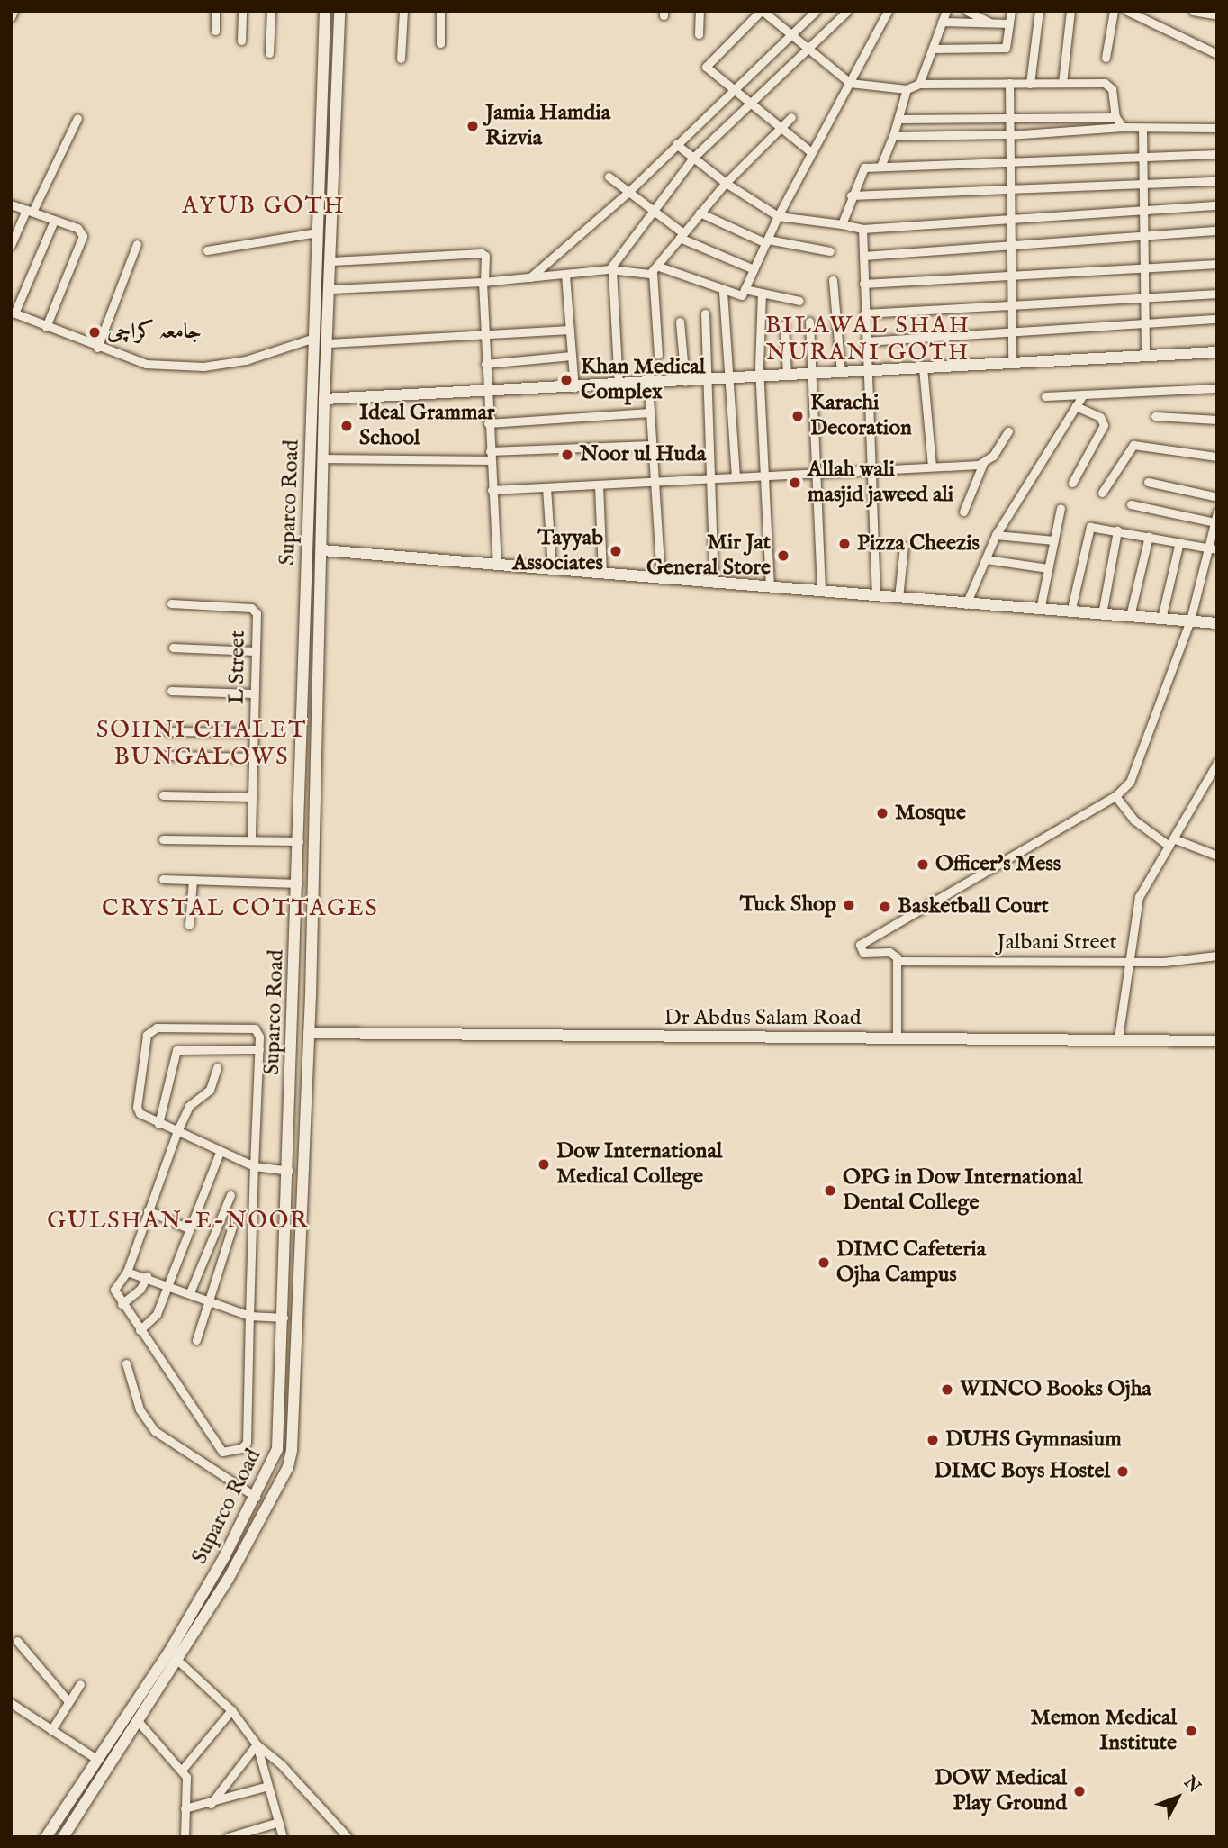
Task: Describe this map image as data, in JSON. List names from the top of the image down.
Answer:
{
  "streets": {
    "main road": ["Suparco Road", "Dr Abdus Salam Road"],
    "street": ["L Street", "Jalbani Street"]
  },
  "crossings": [
    ["Suparco Road", "Dr Abdus Salam Road"]
  ],
  "districts": [
    "AYUB GOTH",
    "BILAWAL SHAH NURANI GOTH",
    "SOHNI CHALET BUNGALOWS",
    "CRYSTAL COTTAGES",
    "GULSHAN-E-NOOR"
  ],
  "places": [
    "Jamia Hamdia Rizvia",
    "جامعہ کراچی",
    "Khan Medical Complex",
    "Karachi Decoration",
    "Ideal Grammar School",
    "Noor ul Huda",
    "Allah wali masjid jaweed ali",
    "Pizza Cheezis",
    "Tayyab Associates",
    "Mir Jat General Store",
    "Mosque",
    "Officer's Mess",
    "Tuck Shop",
    "Basketball Court",
    "Dow International Medical College",
    "OPG in Dow International Dental College",
    "DIMC Cafeteria Ojha Campus",
    "WINCO Books Ojha",
    "DUHS Gymnasium",
    "DIMC Boys Hostel",
    "Memon Medical Institute",
    "DOW Medical Play Ground"
  ],
  "north": "top right"
}
